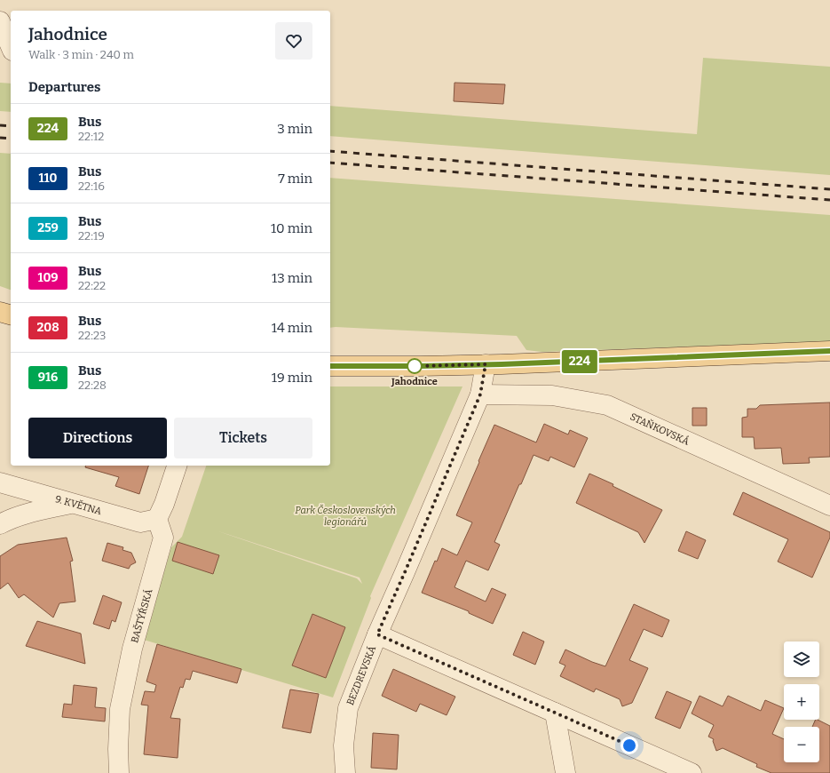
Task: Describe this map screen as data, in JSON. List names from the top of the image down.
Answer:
{
  "streets": {
    "street": [
      "STAŇKOVSKÁ",
      "9. KVĚTNA",
      "BAŠTÝŘSKÁ",
      "BEZDREVSKÁ"
    ]
  },
  "crossings": [
    ["STAŇKOVSKÁ", "BEZDREVSKÁ"],
    ["9. KVĚTNA", "BAŠTÝŘSKÁ"]
  ],
  "parks": ["Park Československých legionářů"],
  "places": ["Jahodnice"],
  "lines": ["bus line 224"],
  "page": {
    "on_map": "224",
    "heading": [
      ["Jahodnice", "Walk · 3 min · 240 m"],
      "Departures"
    ],
    "list": [
      {
        "mark": "224",
        "name": "Bus",
        "note": "22:12",
        "value": "3 min"
      },
      {
        "mark": "110",
        "name": "Bus",
        "note": "22:16",
        "value": "7 min"
      },
      {
        "mark": "259",
        "name": "Bus",
        "note": "22:19",
        "value": "10 min"
      },
      {
        "mark": "109",
        "name": "Bus",
        "note": "22:22",
        "value": "13 min"
      },
      {
        "mark": "208",
        "name": "Bus",
        "note": "22:23",
        "value": "14 min"
      },
      {
        "mark": "916",
        "name": "Bus",
        "note": "22:28",
        "value": "19 min"
      }
    ],
    "buttons": ["Directions", "Tickets"],
    "map_buttons": ["+", "−"]
  }
}
